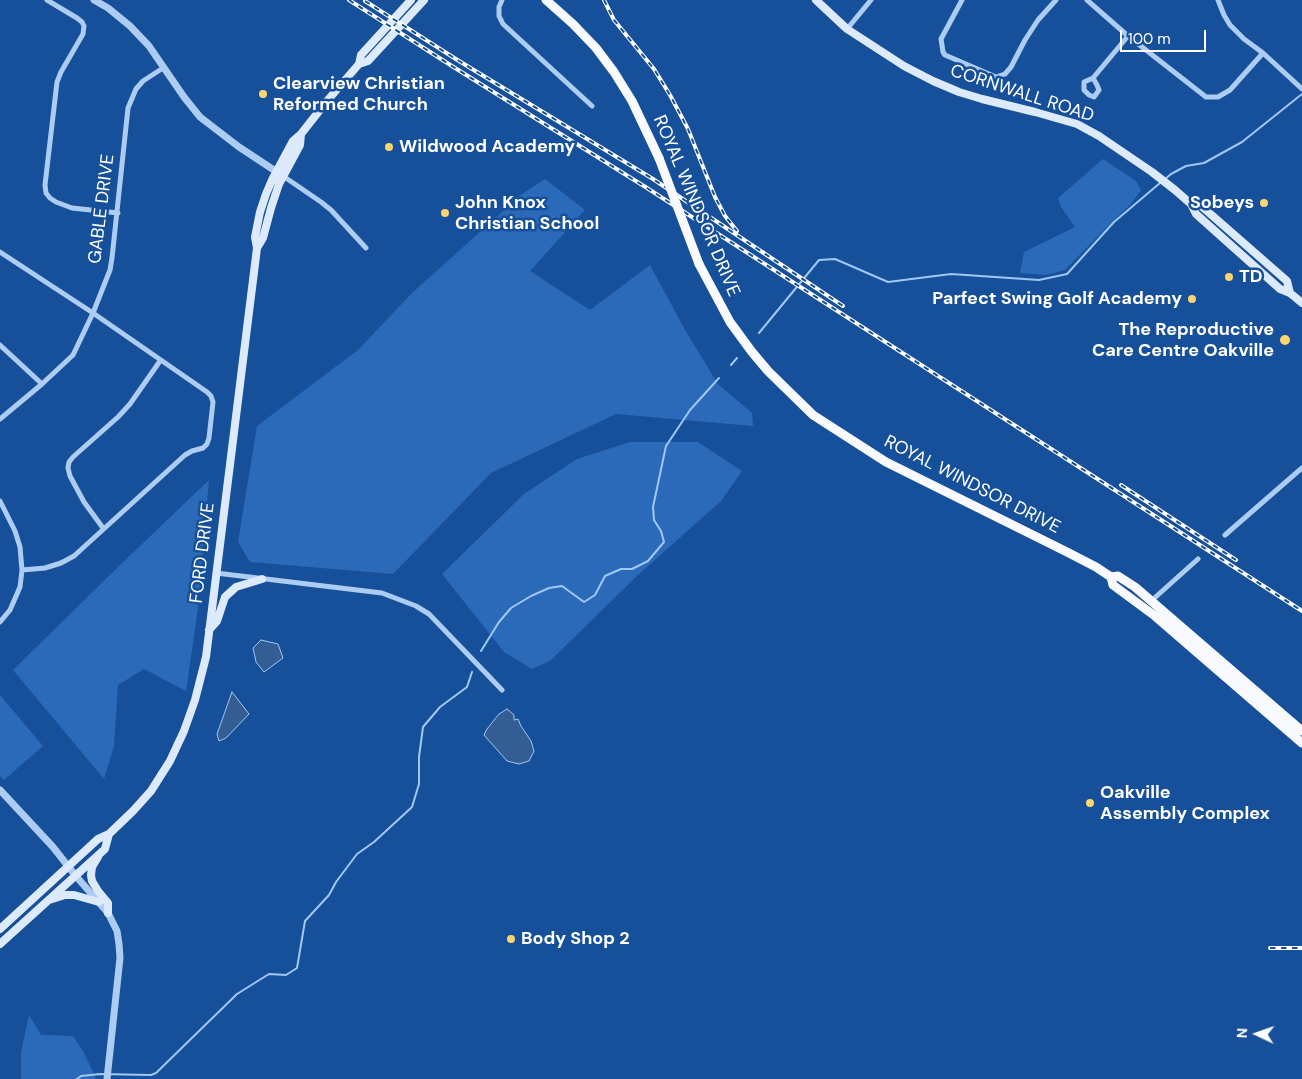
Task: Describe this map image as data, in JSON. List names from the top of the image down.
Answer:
{
  "streets": {
    "main road": ["CORNWALL ROAD", "ROYAL WINDSOR DRIVE", "FORD DRIVE"],
    "street": ["GABLE DRIVE"]
  },
  "places": [
    "Clearview Christian Reformed Church",
    "Wildwood Academy",
    "Sobeys",
    "John Knox Christian School",
    "TD",
    "Parfect Swing Golf Academy",
    "The Reproductive Care Centre Oakville",
    "Oakville Assembly Complex",
    "Body Shop 2"
  ],
  "scale_bar": "100 m",
  "north": "left"
}
